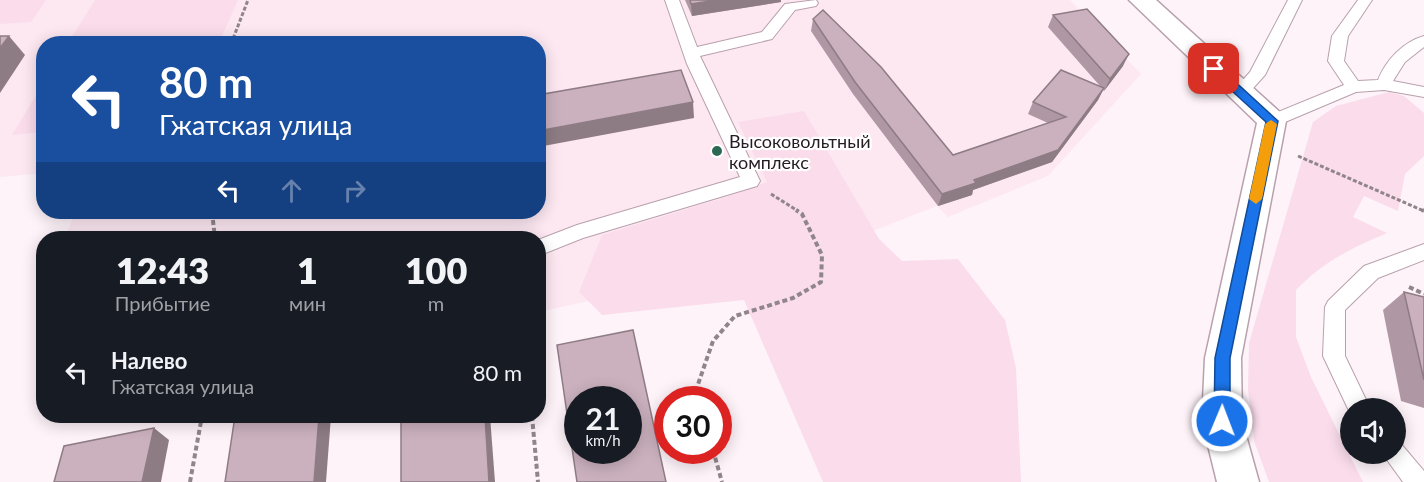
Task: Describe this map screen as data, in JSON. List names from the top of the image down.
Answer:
{
  "places": ["Высоковольтный комплекc"],
  "page": {
    "turn": ["80 m", "Гжатская улица"],
    "eta": [
      "12:43",
      "Прибытие",
      "1",
      "мин",
      "100",
      "m"
    ],
    "list": [
      {
        "name": "Налево",
        "note": "Гжатская улица",
        "value": "80 m"
      }
    ],
    "speed": "21 km/h",
    "limit": "30"
  }
}
